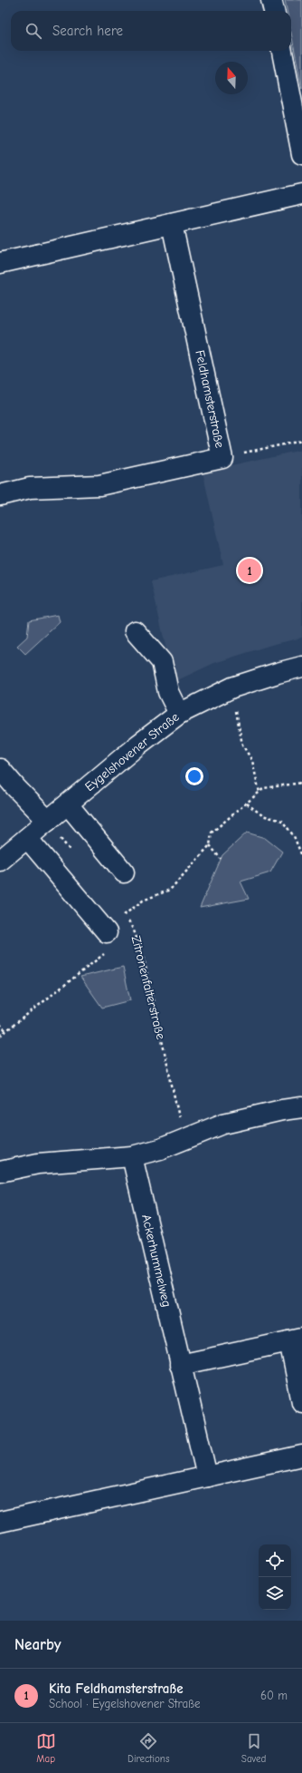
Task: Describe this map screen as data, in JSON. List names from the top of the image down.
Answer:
{
  "streets": {
    "street": ["Feldhamsterstraße", "Eygelshovener Straße", "Ackerhummelweg"],
    "path": ["Zitronenfalterstraße"]
  },
  "north": "top",
  "page": {
    "search": "Search here",
    "pins": "1",
    "heading": "Nearby",
    "list": [
      {
        "mark": "1",
        "name": "Kita Feldhamsterstraße",
        "note": "School · Eygelshovener Straße",
        "value": "60 m"
      }
    ],
    "nav": ["Map", "Directions", "Saved"]
  }
}
